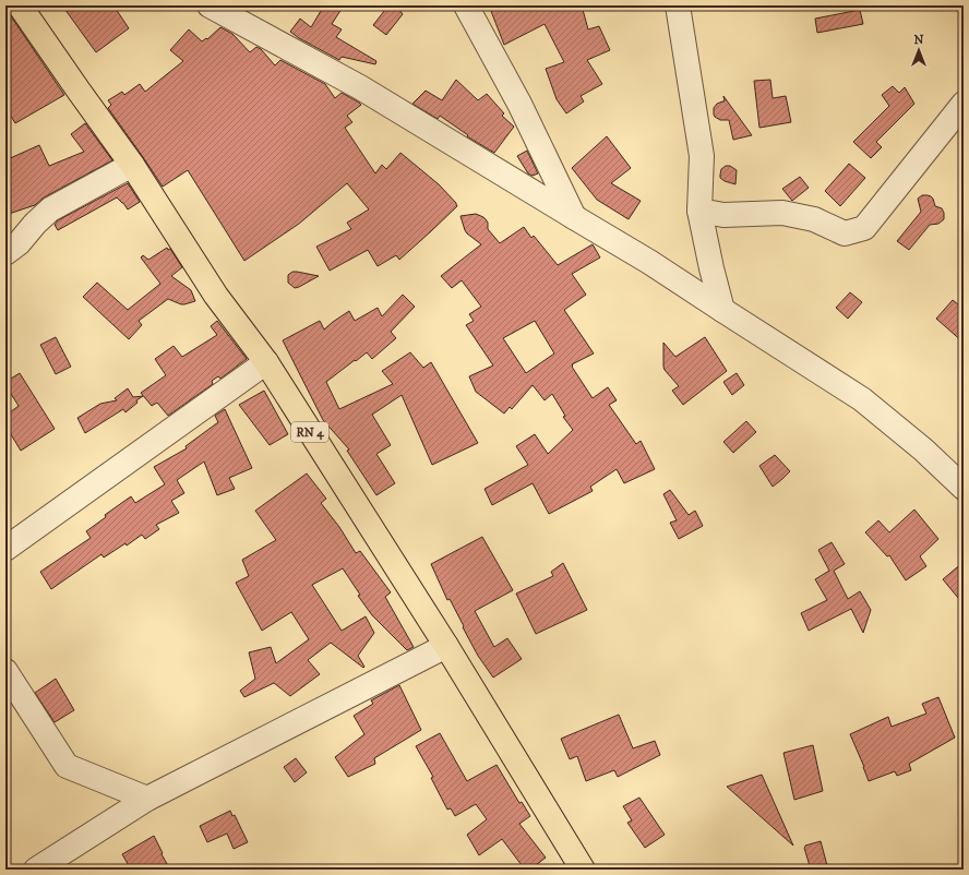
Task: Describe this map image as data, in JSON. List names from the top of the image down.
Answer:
{
  "streets": {
    "highway": ["RN 4"]
  },
  "north": "top"
}
